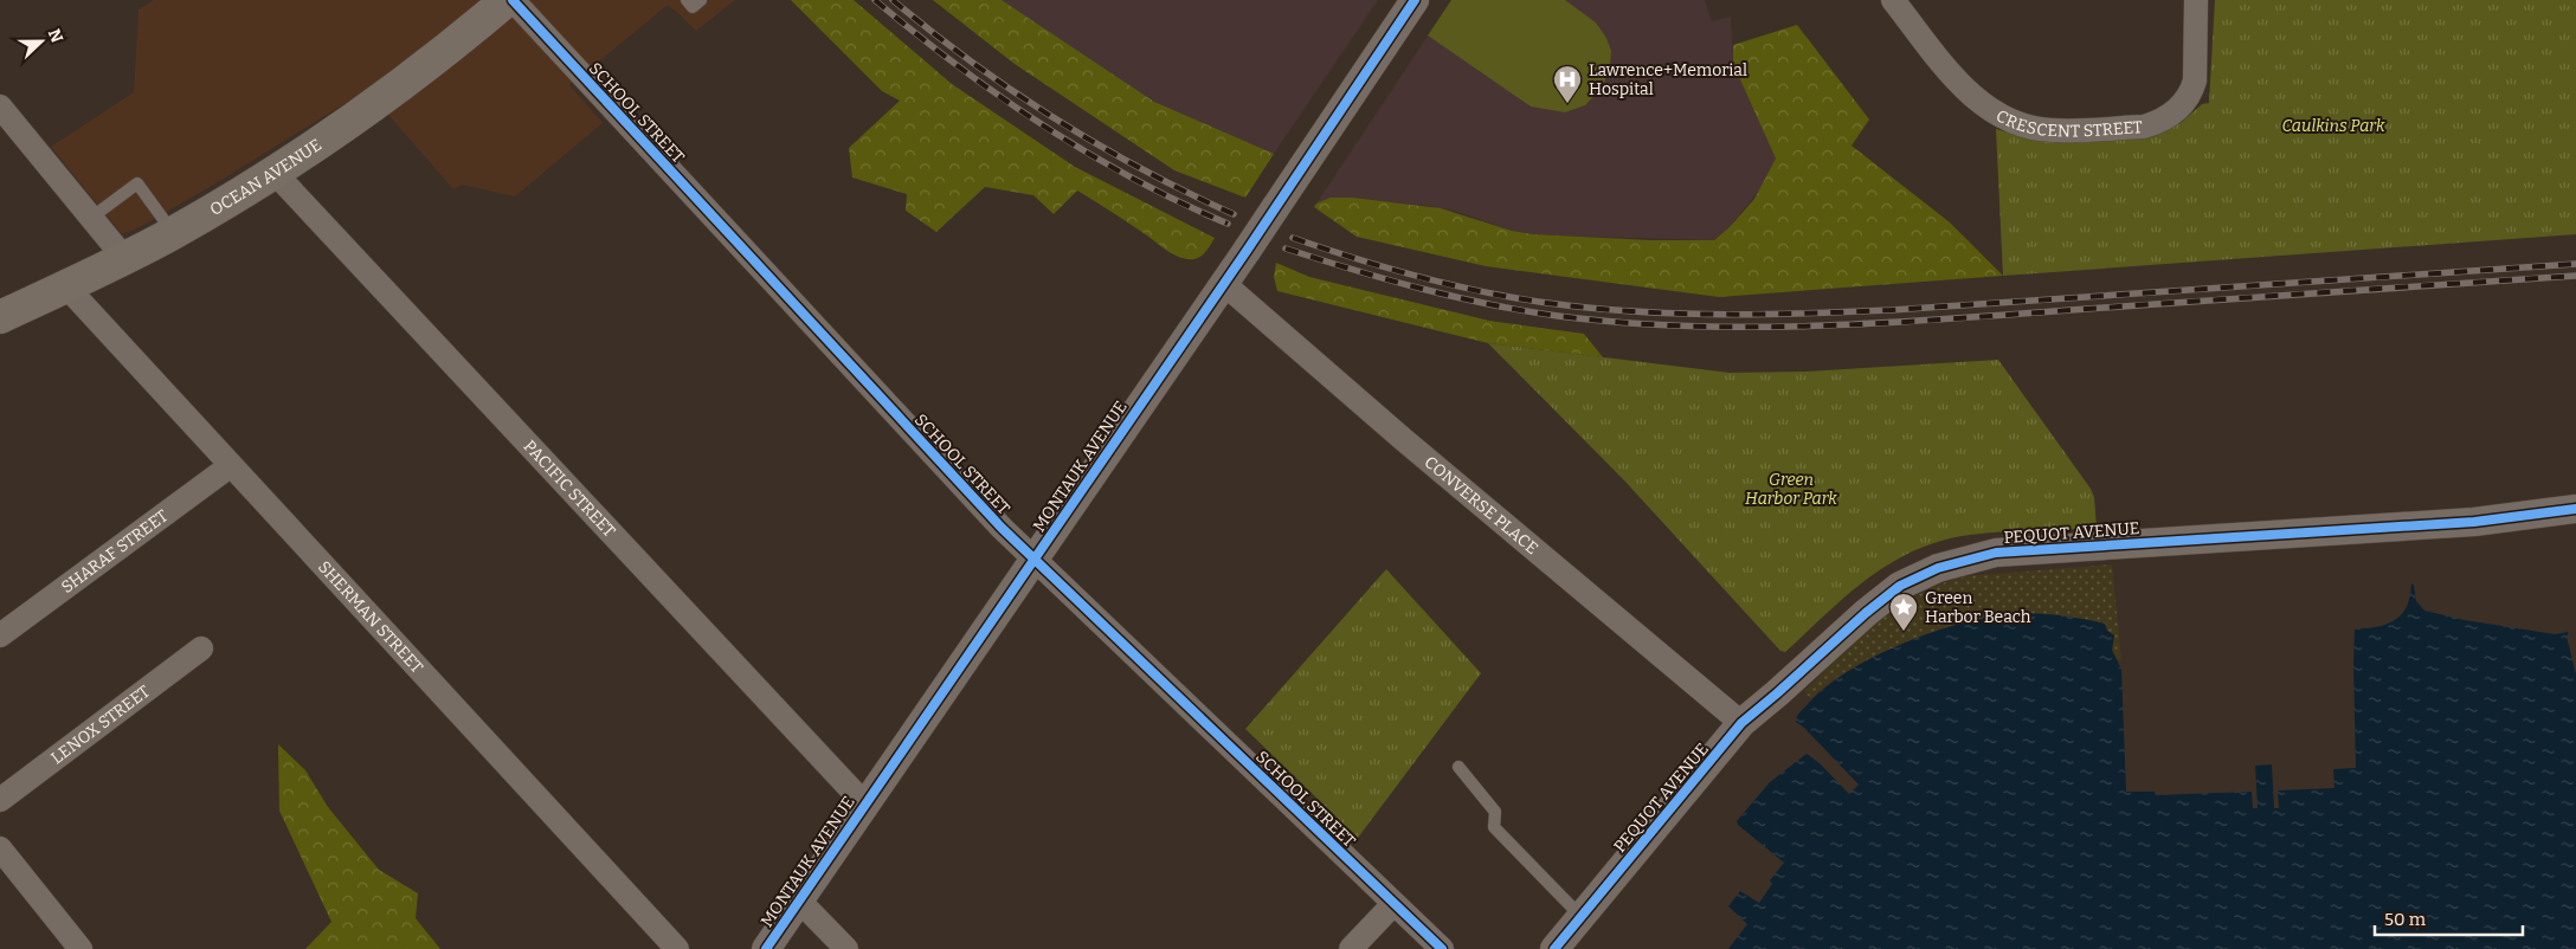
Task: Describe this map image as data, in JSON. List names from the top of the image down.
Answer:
{
  "streets": {
    "main road": ["OCEAN AVENUE"],
    "street": [
      "SCHOOL STREET",
      "CRESCENT STREET",
      "MONTAUK AVENUE",
      "PACIFIC STREET",
      "CONVERSE PLACE",
      "PEQUOT AVENUE",
      "SHARAF STREET",
      "SHERMAN STREET",
      "LENOX STREET"
    ]
  },
  "crossings": [
    ["SCHOOL STREET", "MONTAUK AVENUE"],
    ["OCEAN AVENUE", "PACIFIC STREET"],
    ["OCEAN AVENUE", "SHERMAN STREET"],
    ["MONTAUK AVENUE", "PACIFIC STREET"],
    ["MONTAUK AVENUE", "CONVERSE PLACE"],
    ["CONVERSE PLACE", "PEQUOT AVENUE"],
    ["SHARAF STREET", "SHERMAN STREET"]
  ],
  "parks": ["Caulkins Park", "Green Harbor Park"],
  "places": {
    "hospital": ["Lawrence+Memorial Hospital"],
    "place": ["Green Harbor Beach"]
  },
  "scale_bar": "50 m",
  "north": "right"
}
